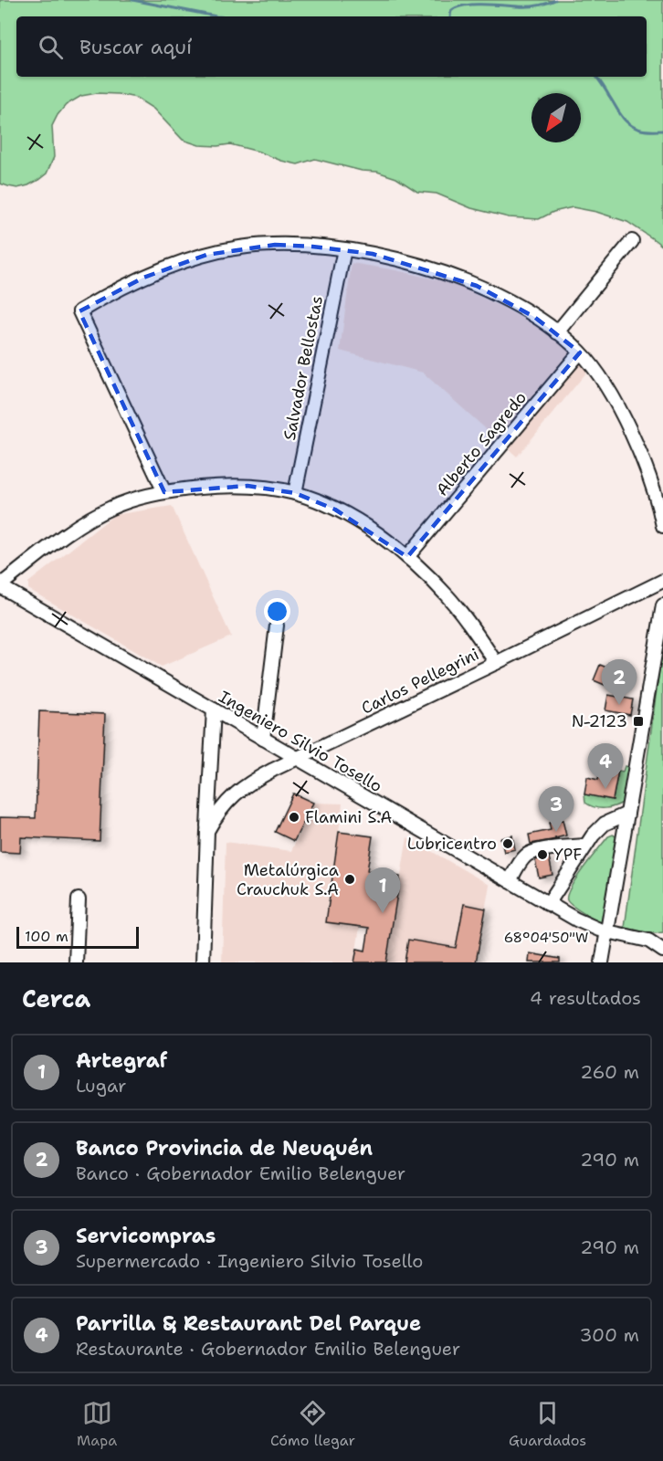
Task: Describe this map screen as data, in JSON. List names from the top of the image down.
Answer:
{
  "streets": {
    "street": [
      "Salvador Bellostas",
      "Alberto Sagredo",
      "Carlos Pellegrini",
      "Ingeniero Silvio Tosello"
    ]
  },
  "crossings": [
    ["Carlos Pellegrini", "Ingeniero Silvio Tosello"]
  ],
  "places": {
    "transit": ["N-2123"],
    "other": [
      "Flamini S.A",
      "Lubricentro",
      "YPF",
      "Metalúrgica Crauchuk S.A"
    ]
  },
  "scale_bar": "100 m",
  "north": "bottom left",
  "page": {
    "search": "Buscar aquí",
    "pins": [
      "2",
      "4",
      "3",
      "1"
    ],
    "scale": "100 m",
    "heading": ["Cerca", "4 resultados"],
    "list": [
      {
        "mark": "1",
        "name": "Artegraf",
        "note": "Lugar",
        "value": "260 m"
      },
      {
        "mark": "2",
        "name": "Banco Provincia de Neuquén",
        "note": "Banco · Gobernador Emilio Belenguer",
        "value": "290 m"
      },
      {
        "mark": "3",
        "name": "Servicompras",
        "note": "Supermercado · Ingeniero Silvio Tosello",
        "value": "290 m"
      },
      {
        "mark": "4",
        "name": "Parrilla & Restaurant Del Parque",
        "note": "Restaurante · Gobernador Emilio Belenguer",
        "value": "300 m"
      }
    ],
    "nav": ["Mapa", "Cómo llegar", "Guardados"]
  },
  "coordinates": ["68°04'50\"W"]
}
